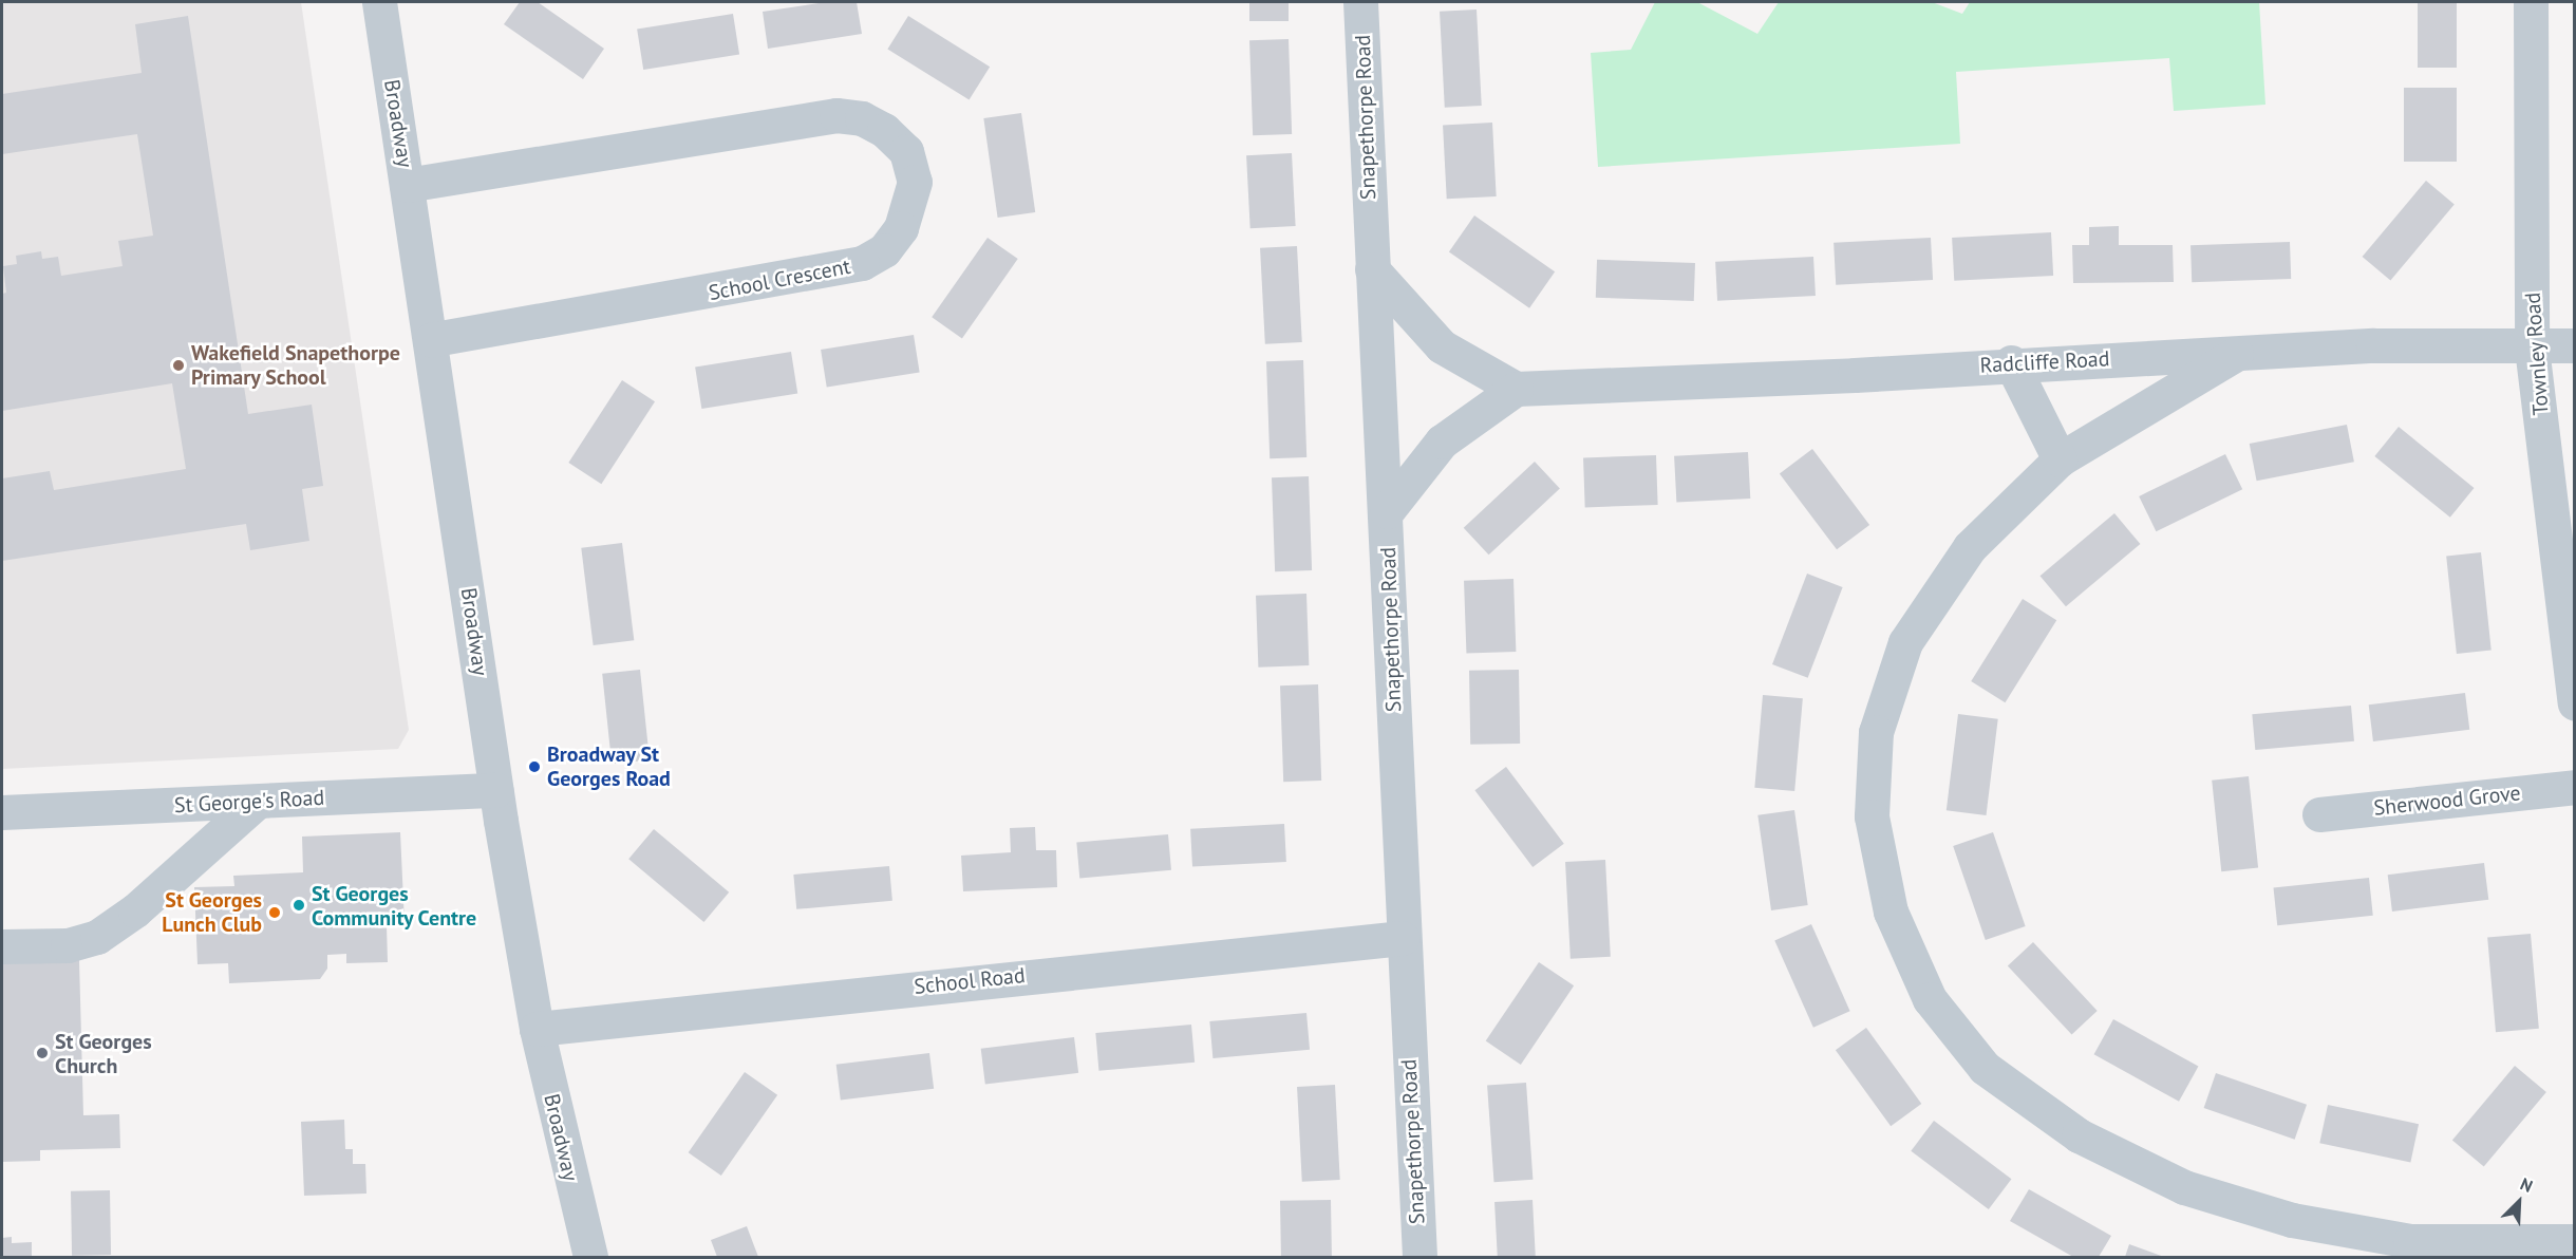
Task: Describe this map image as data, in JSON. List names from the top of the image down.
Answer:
{
  "streets": {
    "street": [
      "Snapethorpe Road",
      "Broadway",
      "School Crescent",
      "Townley Road",
      "Radcliffe Road",
      "Sherwood Grove",
      "St George's Road",
      "School Road"
    ]
  },
  "crossings": [
    ["Snapethorpe Road", "School Road"],
    ["Broadway", "School Crescent"],
    ["Broadway", "St George's Road"],
    ["Broadway", "School Road"],
    ["Townley Road", "Radcliffe Road"]
  ],
  "places": [
    "Wakefield Snapethorpe Primary School",
    "Broadway St Georges Road",
    "St Georges Community Centre",
    "St Georges Lunch Club",
    "St Georges Church"
  ],
  "north": "top right"
}
